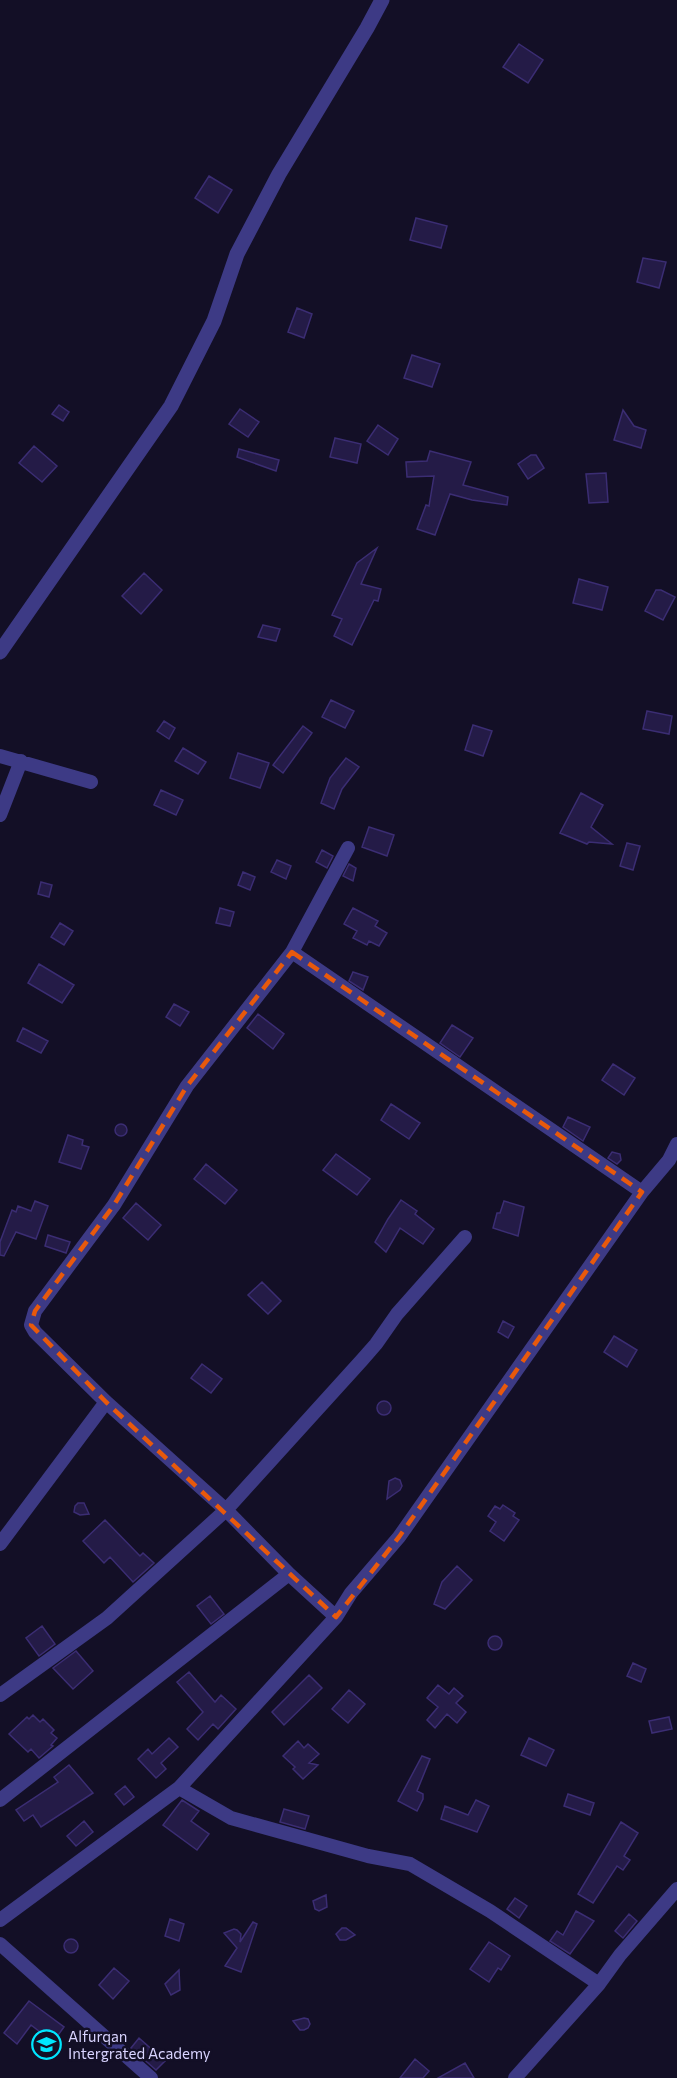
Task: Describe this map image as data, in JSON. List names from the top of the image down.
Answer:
{
  "places": {
    "school or university": ["Alfurqan Intergrated Academy"]
  }
}
